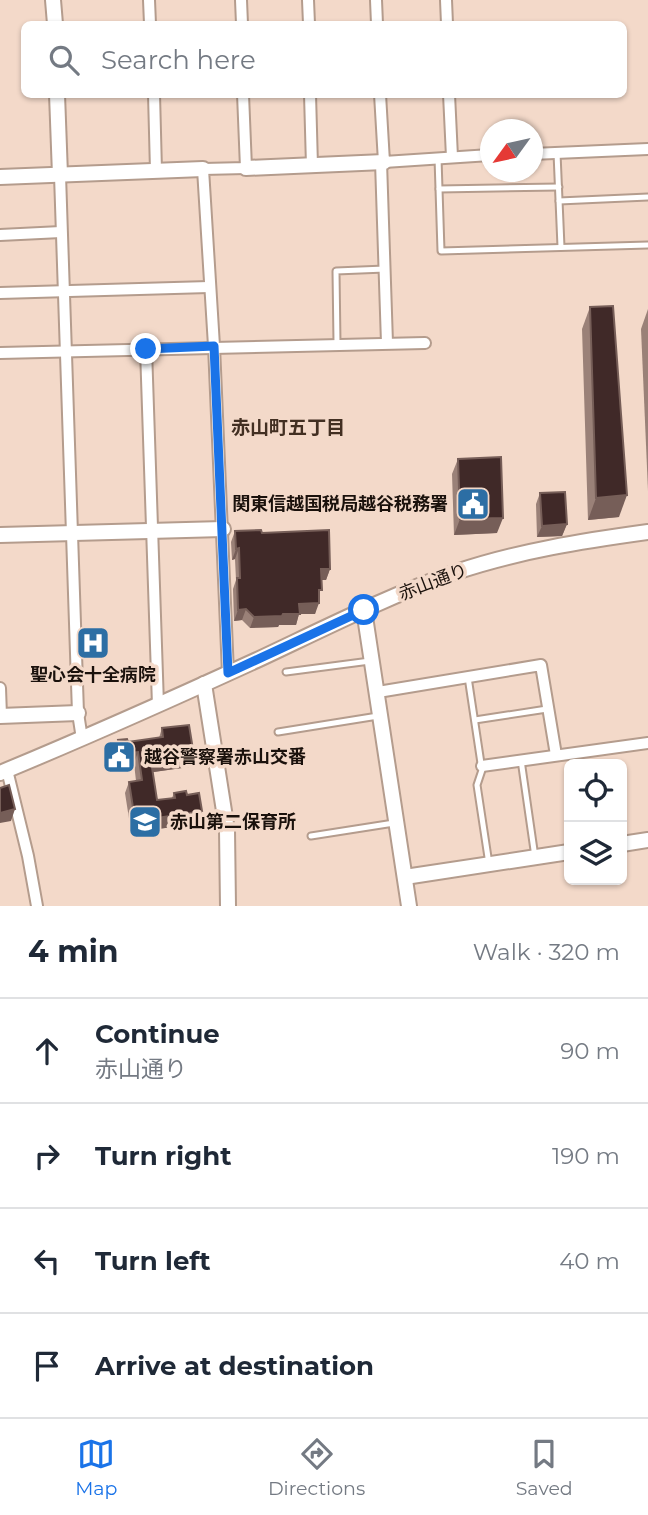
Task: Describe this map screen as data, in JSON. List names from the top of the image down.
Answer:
{
  "streets": {
    "street": ["赤山通り"]
  },
  "districts": ["赤山町五丁目"],
  "places": {
    "public building": ["関東信越国税局越谷税務署", "越谷警察署赤山交番"],
    "hospital": ["聖心会十全病院"],
    "school or university": ["赤山第二保育所"]
  },
  "north": "bottom left",
  "page": {
    "search": "Search here",
    "heading": ["4 min", "Walk · 320 m"],
    "list": [
      ["Continue", "赤山通り", "90 m"],
      ["Turn right", "190 m"],
      ["Turn left", "40 m"],
      "Arrive at destination"
    ],
    "nav": ["Map", "Directions", "Saved"]
  }
}
